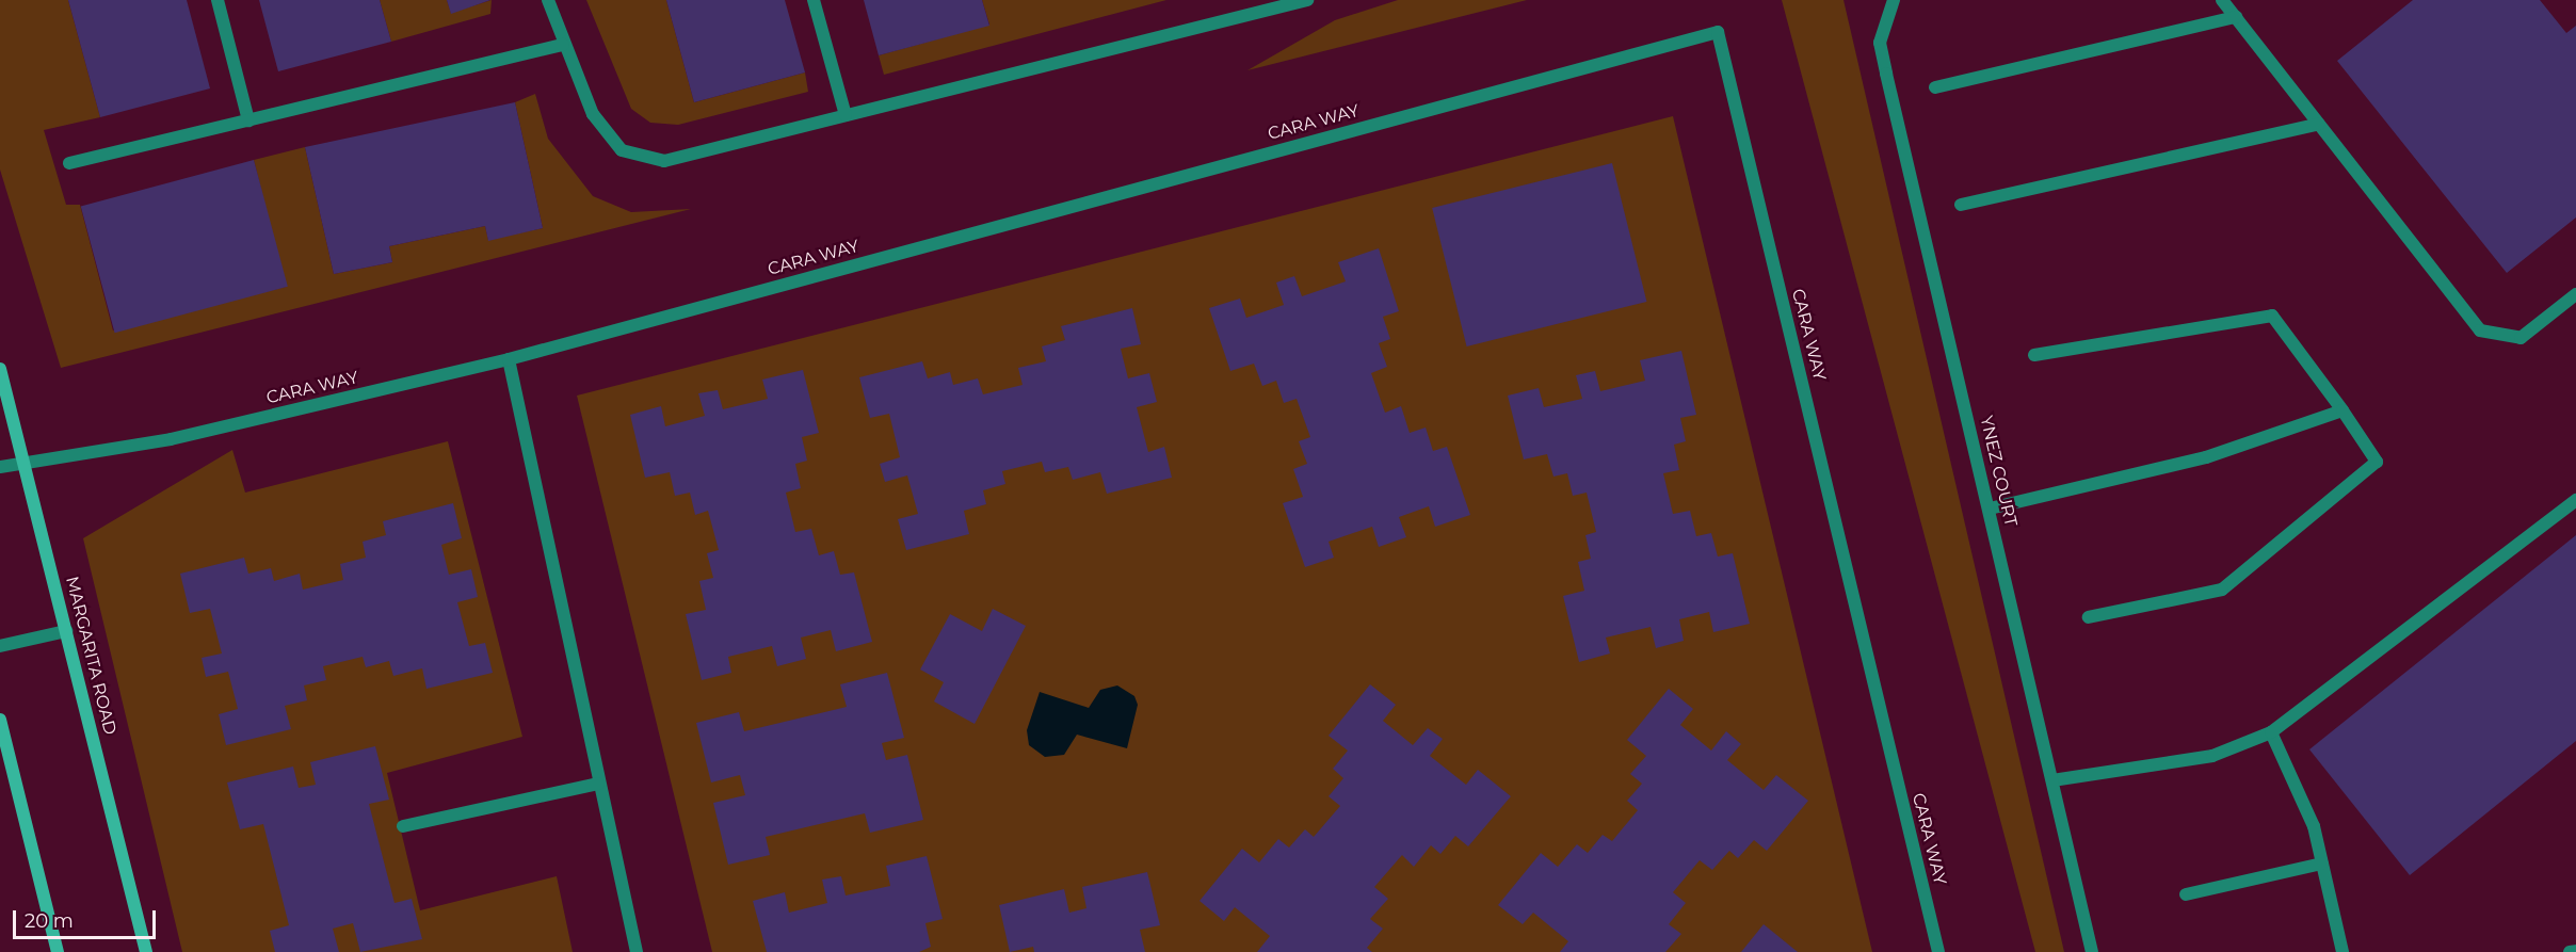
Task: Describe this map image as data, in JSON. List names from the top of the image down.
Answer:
{
  "streets": {
    "main road": ["MARGARITA ROAD"],
    "street": ["CARA WAY", "YNEZ COURT"]
  },
  "crossings": [
    ["CARA WAY", "MARGARITA ROAD"]
  ],
  "scale_bar": "20 m"
}
